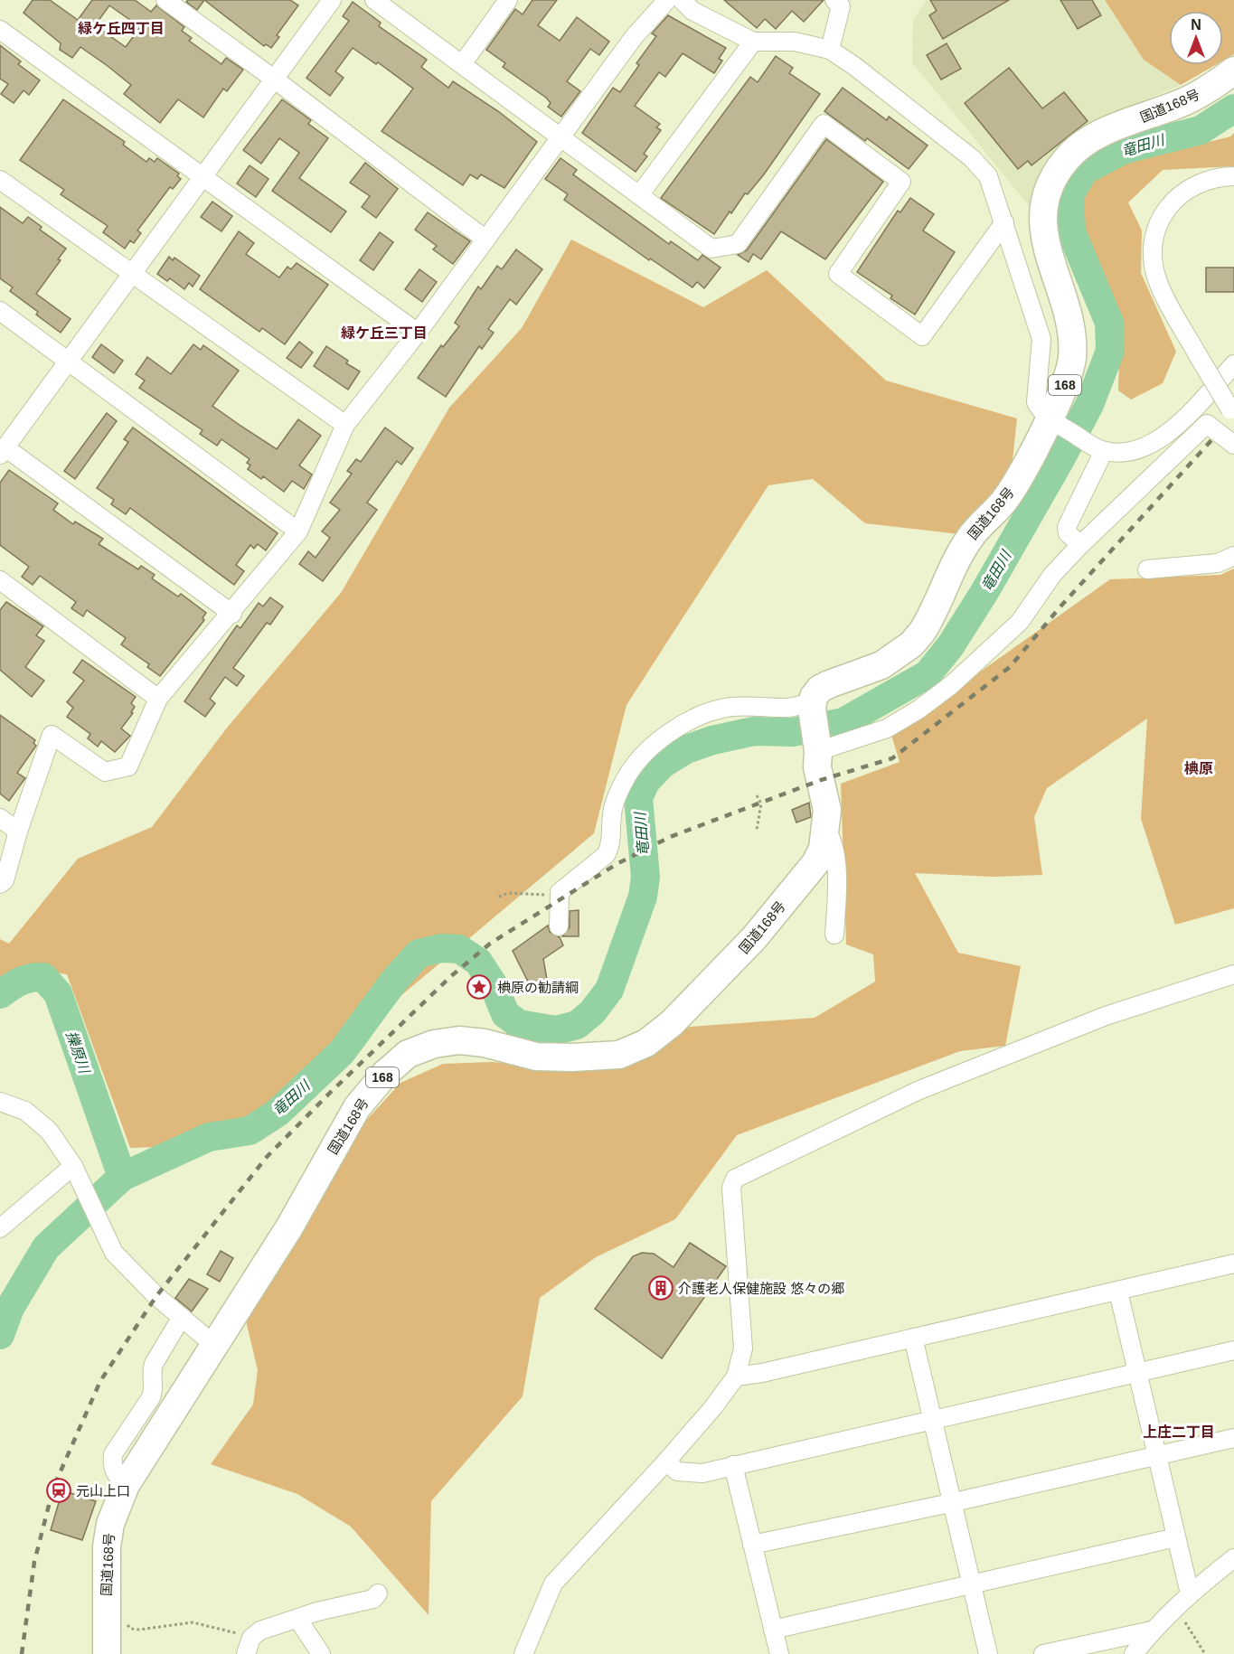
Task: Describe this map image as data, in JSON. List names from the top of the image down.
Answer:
{
  "streets": {
    "highway": ["国道168号", "168"]
  },
  "districts": [
    "緑ケ丘四丁目",
    "緑ケ丘三丁目",
    "椣原",
    "上庄二丁目"
  ],
  "water": ["竜田川", "擽原川"],
  "places": {
    "place": ["椣原の勧請綱"],
    "building": ["介護老人保健施設 悠々の郷"],
    "station": ["元山上口"]
  },
  "north": "top"
}
